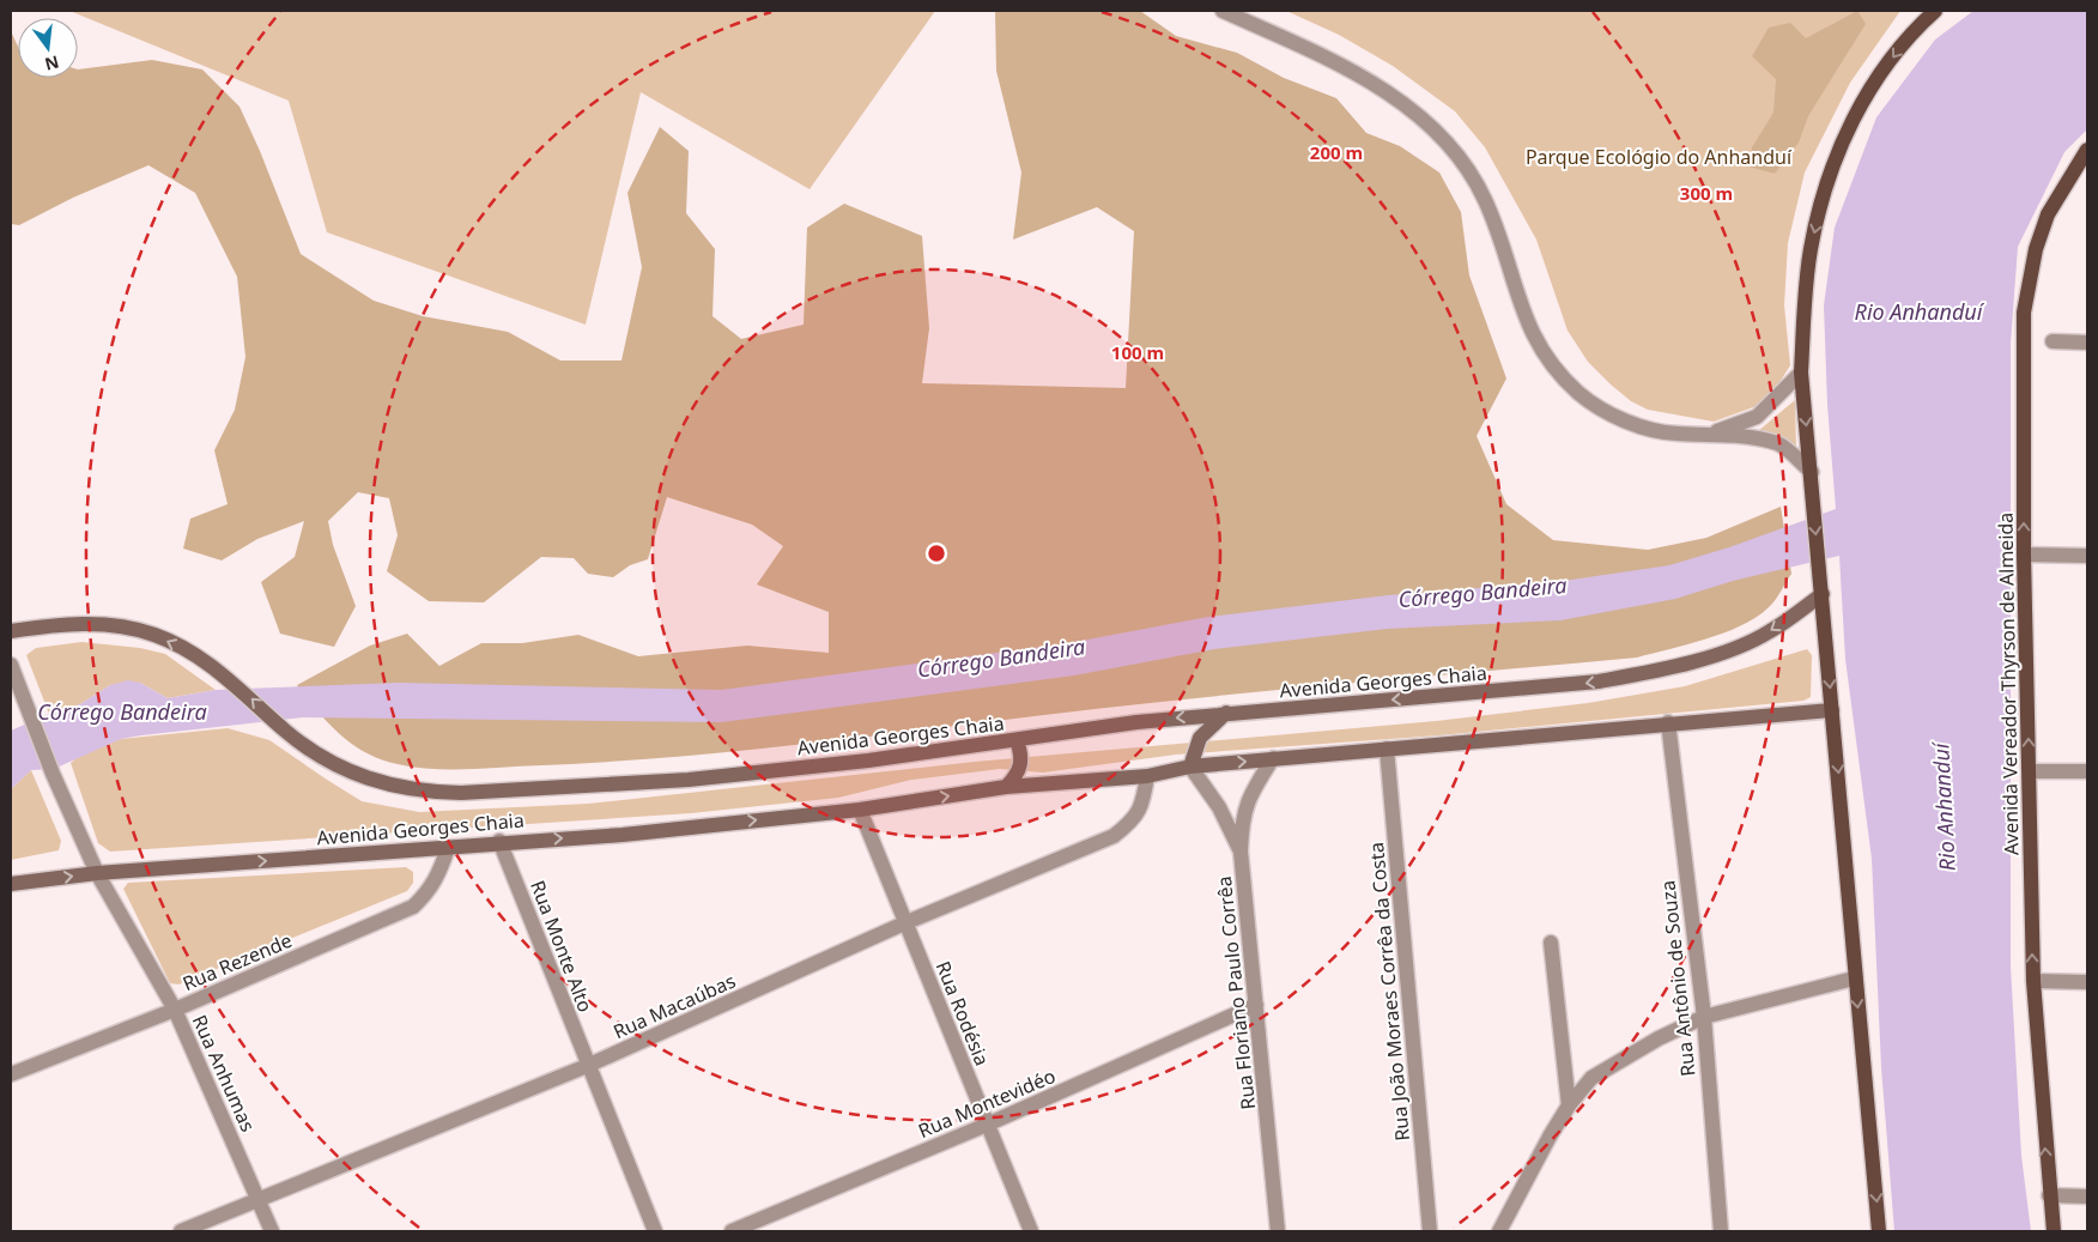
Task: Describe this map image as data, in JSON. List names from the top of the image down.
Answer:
{
  "streets": {
    "main road": ["Avenida Georges Chaia", "Avenida Vereador Thyrson de Almeida"],
    "street": [
      "Rua Monte Alto",
      "Rua Rezende",
      "Rua Antônio de Souza",
      "Rua João Moraes Corrêa da Costa",
      "Rua Floriano Paulo Corrêa",
      "Rua Macaúbas",
      "Rua Rodésia",
      "Rua Anhumas",
      "Rua Montevidéo"
    ]
  },
  "crossings": [
    ["Avenida Georges Chaia", "Rua Monte Alto"],
    ["Avenida Georges Chaia", "Rua Rezende"],
    ["Avenida Georges Chaia", "Rua Antônio de Souza"],
    ["Avenida Georges Chaia", "Rua João Moraes Corrêa da Costa"],
    ["Avenida Georges Chaia", "Rua Floriano Paulo Corrêa"],
    ["Avenida Georges Chaia", "Rua Macaúbas"],
    ["Avenida Georges Chaia", "Rua Rodésia"],
    ["Avenida Georges Chaia", "Rua Anhumas"],
    ["Rua Monte Alto", "Rua Macaúbas"],
    ["Rua Rezende", "Rua Anhumas"],
    ["Rua Floriano Paulo Corrêa", "Rua Montevidéo"],
    ["Rua Macaúbas", "Rua Rodésia"],
    ["Rua Macaúbas", "Rua Anhumas"],
    ["Rua Rodésia", "Rua Montevidéo"]
  ],
  "one_way": ["Avenida Vereador Thyrson de Almeida"],
  "water": ["Rio Anhanduí", "Córrego Bandeira"],
  "parks": ["Parque Ecológio do Anhanduí"],
  "north": "bottom",
  "rings": ["200 m", "300 m", "100 m"]
}
